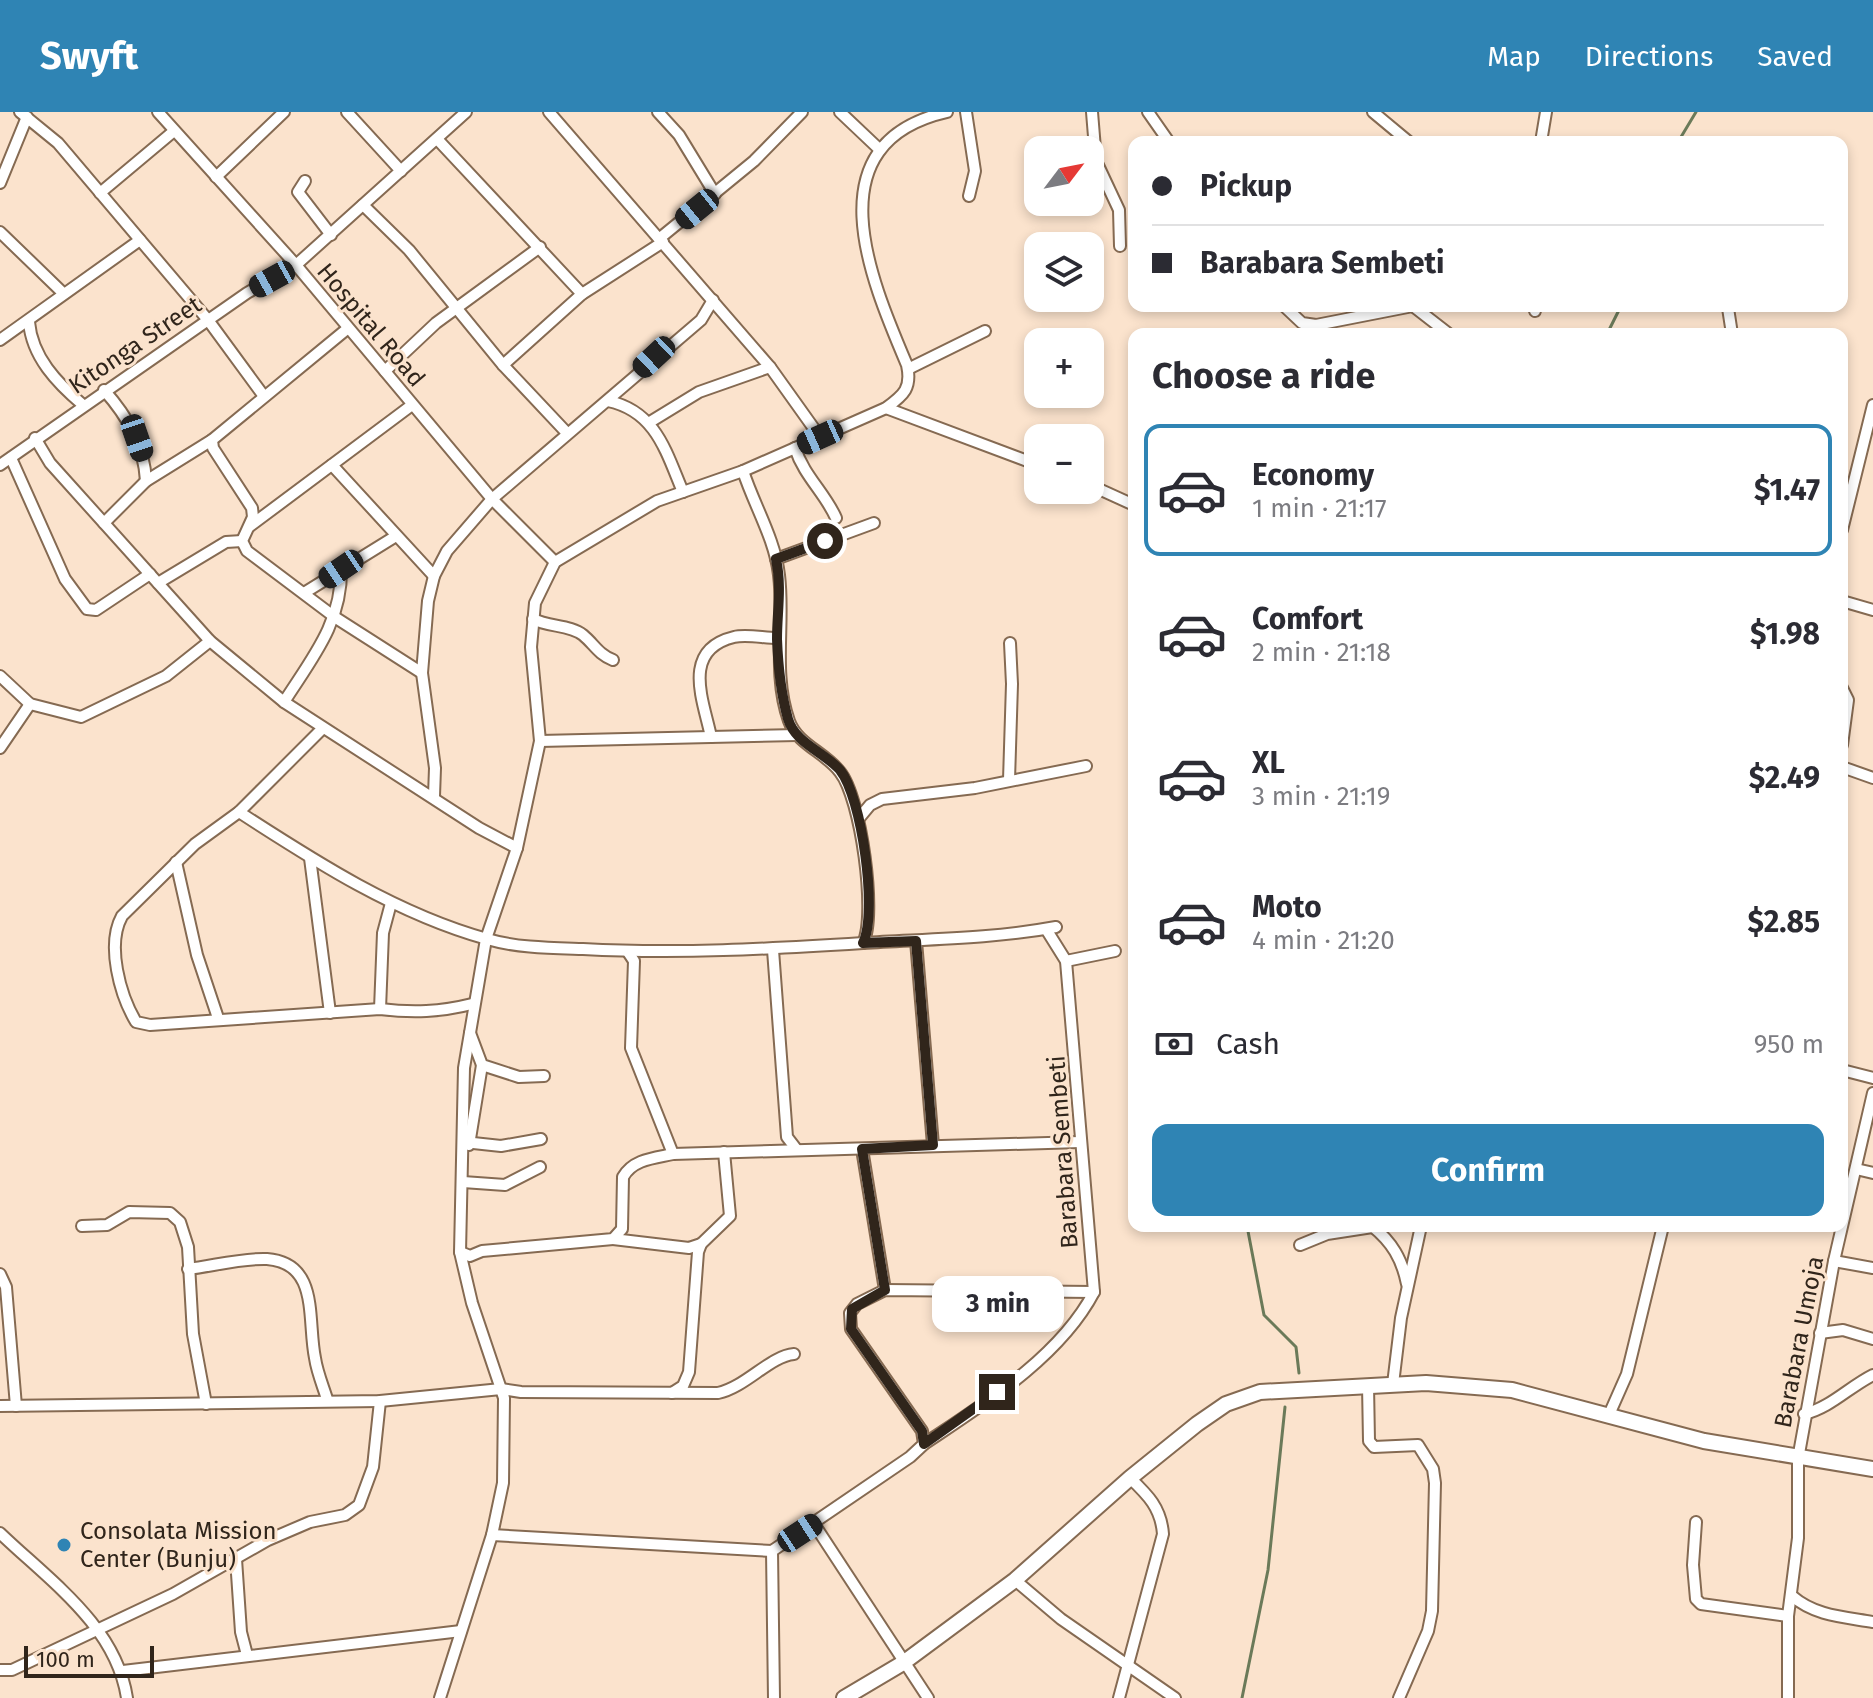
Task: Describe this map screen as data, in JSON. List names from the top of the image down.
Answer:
{
  "streets": {
    "street": [
      "Hospital Road",
      "Kitonga Street",
      "Barabara Sembeti",
      "Barabara Umoja"
    ]
  },
  "crossings": [
    ["Hospital Road", "Kitonga Street"]
  ],
  "places": ["Consolata Mission Center (Bunju)"],
  "scale_bar": "100 m",
  "north": "top right",
  "page": {
    "header": "Swyft",
    "nav": ["Map", "Directions", "Saved"],
    "map_buttons": ["+", "−"],
    "banner": ["Pickup", "Barabara Sembeti"],
    "heading": "Choose a ride",
    "list": [
      {
        "name": "Economy",
        "note": "1 min · 21:17",
        "value": "$1.47"
      },
      {
        "name": "Comfort",
        "note": "2 min · 21:18",
        "value": "$1.98"
      },
      {
        "name": "XL",
        "note": "3 min · 21:19",
        "value": "$2.49"
      },
      {
        "name": "Moto",
        "note": "4 min · 21:20",
        "value": "$2.85"
      }
    ],
    "pay": ["Cash", "950 m"],
    "buttons": "Confirm",
    "bubble": "3 min",
    "scale": "100 m"
  }
}
